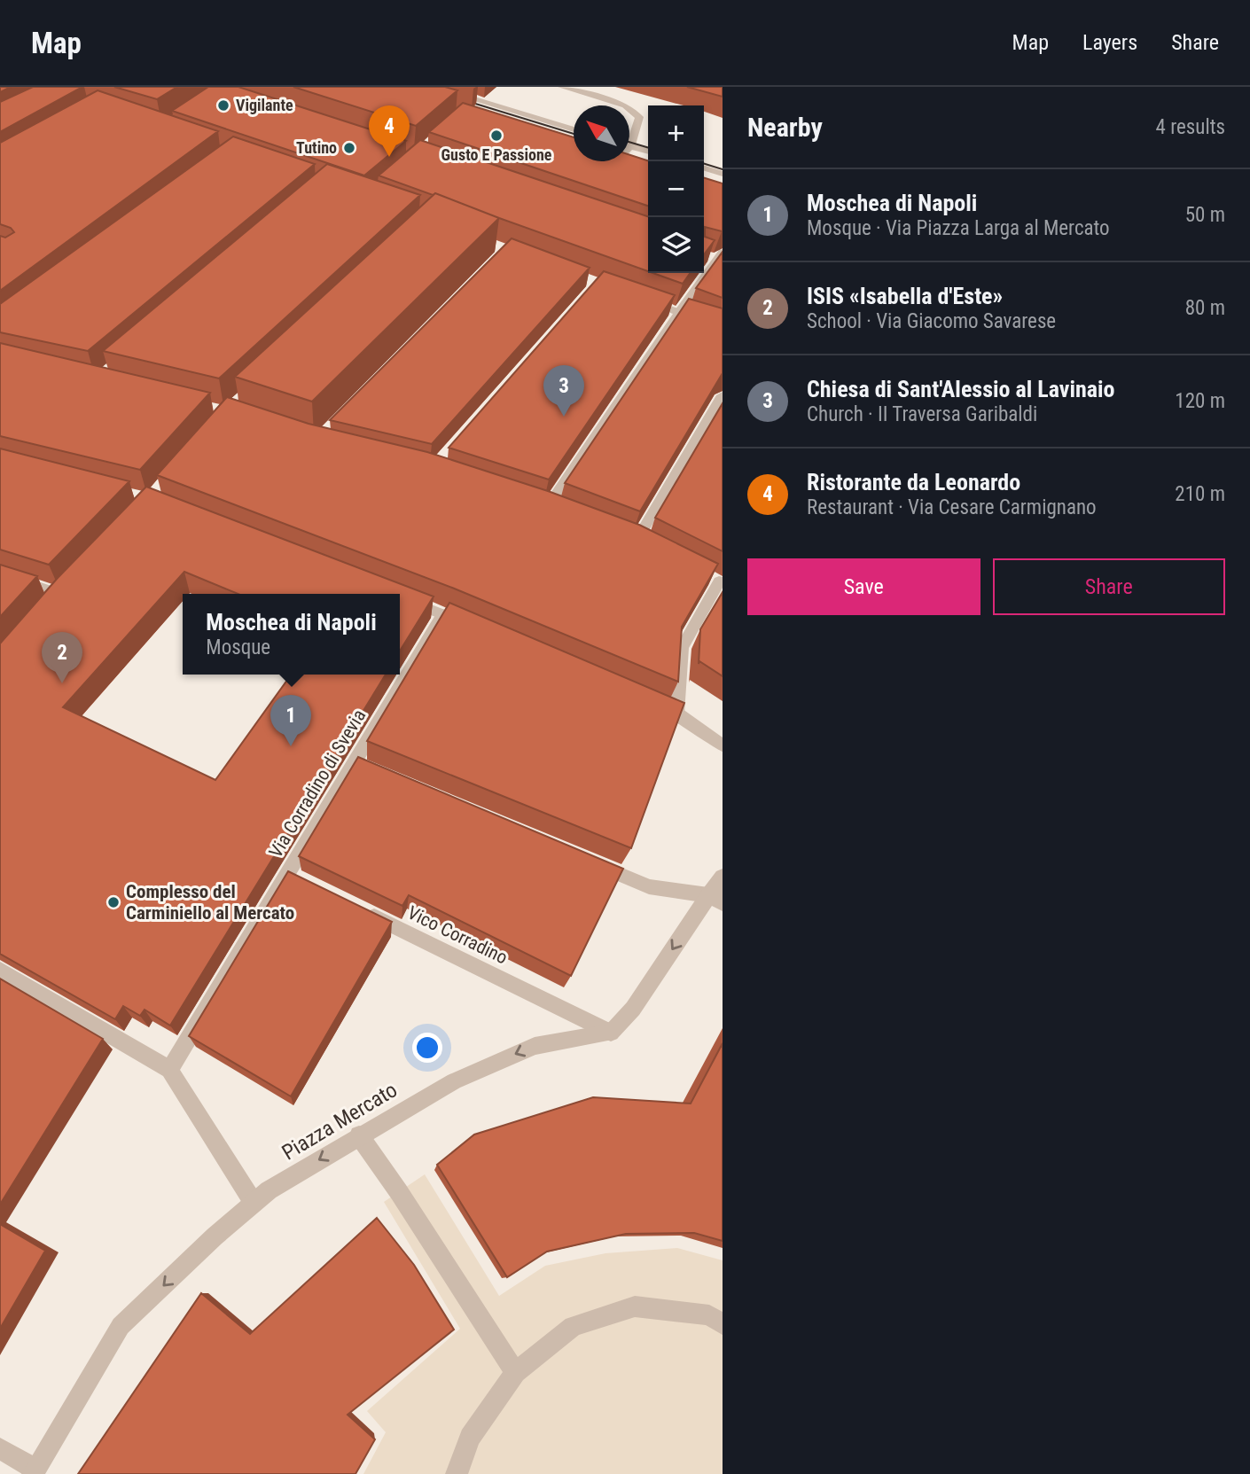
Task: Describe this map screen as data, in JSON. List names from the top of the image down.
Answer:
{
  "streets": {
    "street": ["Via Corradino di Svevia", "Vico Corradino", "Piazza Mercato"]
  },
  "crossings": [
    ["Vico Corradino", "Piazza Mercato"]
  ],
  "one_way": ["Piazza Mercato"],
  "places": [
    "Vigilante",
    "Gusto E Passione",
    "Tutino",
    "Complesso del Carminiello al Mercato"
  ],
  "north": "top left",
  "page": {
    "header": "Map",
    "nav": ["Map", "Layers", "Share"],
    "heading": ["Nearby", "4 results"],
    "map_buttons": ["+", "−"],
    "pins": [
      "4",
      "3",
      "2",
      "1"
    ],
    "list": [
      {
        "mark": "1",
        "name": "Moschea di Napoli",
        "note": "Mosque · Via Piazza Larga al Mercato",
        "value": "50 m"
      },
      {
        "mark": "2",
        "name": "ISIS «Isabella d'Este»",
        "note": "School · Via Giacomo Savarese",
        "value": "80 m"
      },
      {
        "mark": "3",
        "name": "Chiesa di Sant'Alessio al Lavinaio",
        "note": "Church · II Traversa Garibaldi",
        "value": "120 m"
      },
      {
        "mark": "4",
        "name": "Ristorante da Leonardo",
        "note": "Restaurant · Via Cesare Carmignano",
        "value": "210 m"
      }
    ],
    "buttons": ["Save", "Share"],
    "popup": ["Moschea di Napoli", "Mosque"]
  }
}
